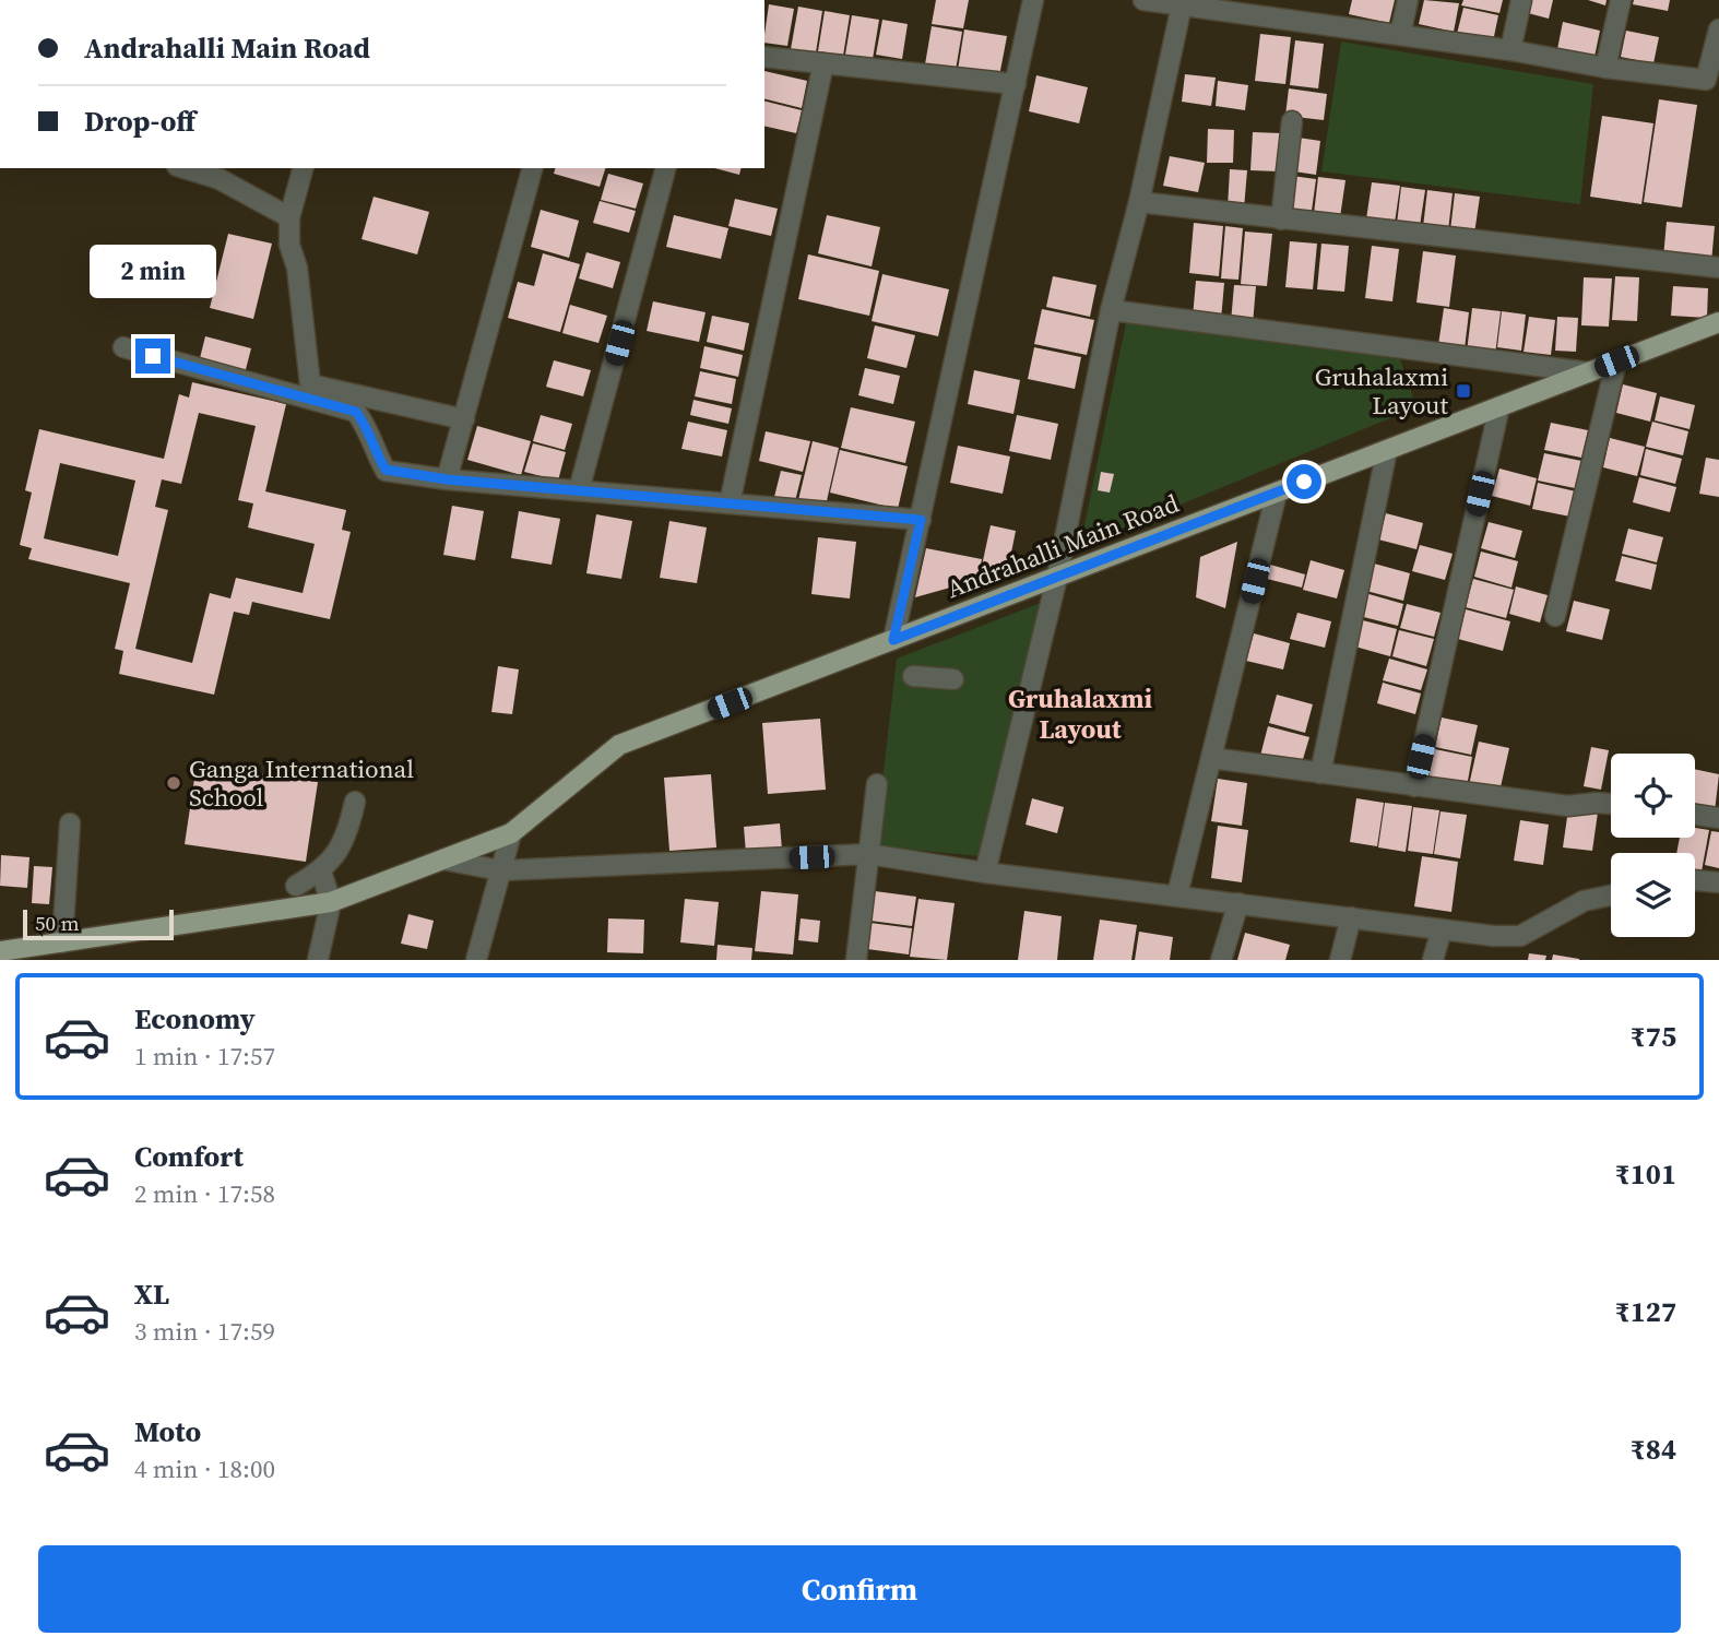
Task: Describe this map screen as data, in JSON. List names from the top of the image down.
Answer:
{
  "streets": {
    "main road": ["Andrahalli Main Road"]
  },
  "districts": ["Gruhalaxmi Layout"],
  "places": {
    "transit": ["Gruhalaxmi Layout"],
    "other": ["Ganga International School"]
  },
  "scale_bar": "50 m",
  "page": {
    "banner": ["Andrahalli Main Road", "Drop-off"],
    "bubble": "2 min",
    "scale": "50 m",
    "list": [
      {
        "name": "Economy",
        "note": "1 min · 17:57",
        "value": "₹75"
      },
      {
        "name": "Comfort",
        "note": "2 min · 17:58",
        "value": "₹101"
      },
      {
        "name": "XL",
        "note": "3 min · 17:59",
        "value": "₹127"
      },
      {
        "name": "Moto",
        "note": "4 min · 18:00",
        "value": "₹84"
      }
    ],
    "buttons": "Confirm"
  }
}
